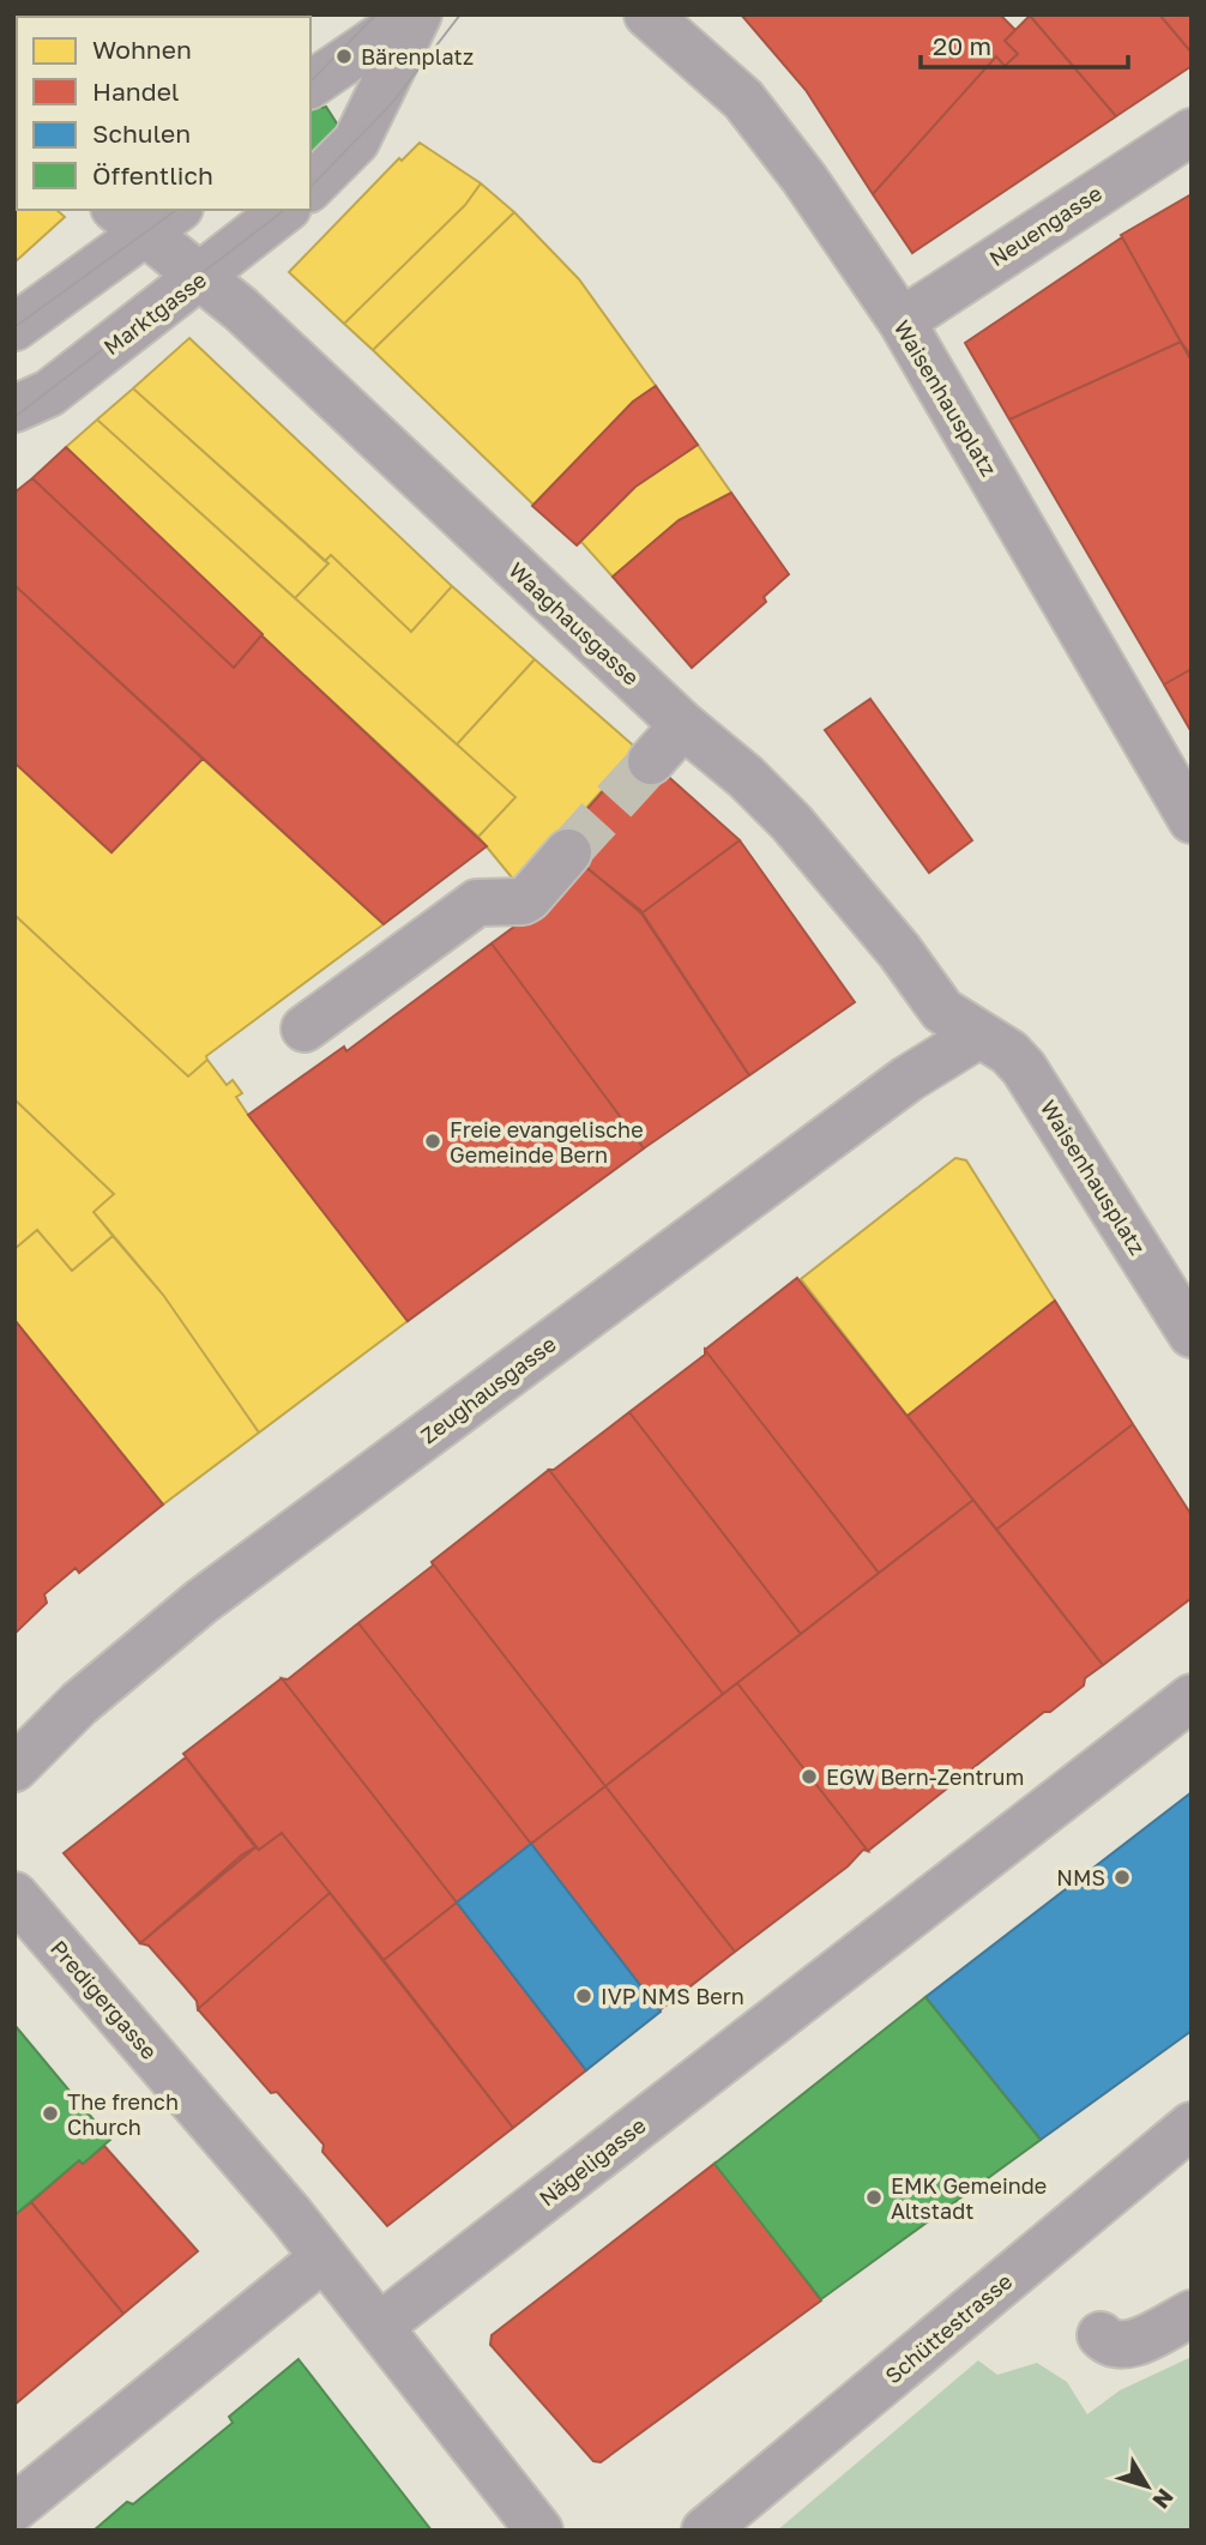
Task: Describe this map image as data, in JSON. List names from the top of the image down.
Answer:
{
  "streets": {
    "street": [
      "Neuengasse",
      "Marktgasse",
      "Waisenhausplatz",
      "Waaghausgasse",
      "Zeughausgasse",
      "Predigergasse",
      "Nägeligasse",
      "Schüttestrasse"
    ]
  },
  "crossings": [
    ["Neuengasse", "Waisenhausplatz"],
    ["Marktgasse", "Waaghausgasse"],
    ["Waisenhausplatz", "Waaghausgasse"],
    ["Waisenhausplatz", "Zeughausgasse"],
    ["Waaghausgasse", "Zeughausgasse"]
  ],
  "places": [
    "Bärenplatz",
    "Freie evangelische Gemeinde Bern",
    "EGW Bern-Zentrum",
    "NMS",
    "IVP NMS Bern",
    "The french Church",
    "EMK Gemeinde Altstadt"
  ],
  "legend": [
    "Wohnen",
    "Handel",
    "Schulen",
    "Öffentlich"
  ],
  "scale_bar": "20 m",
  "north": "bottom right"
}
